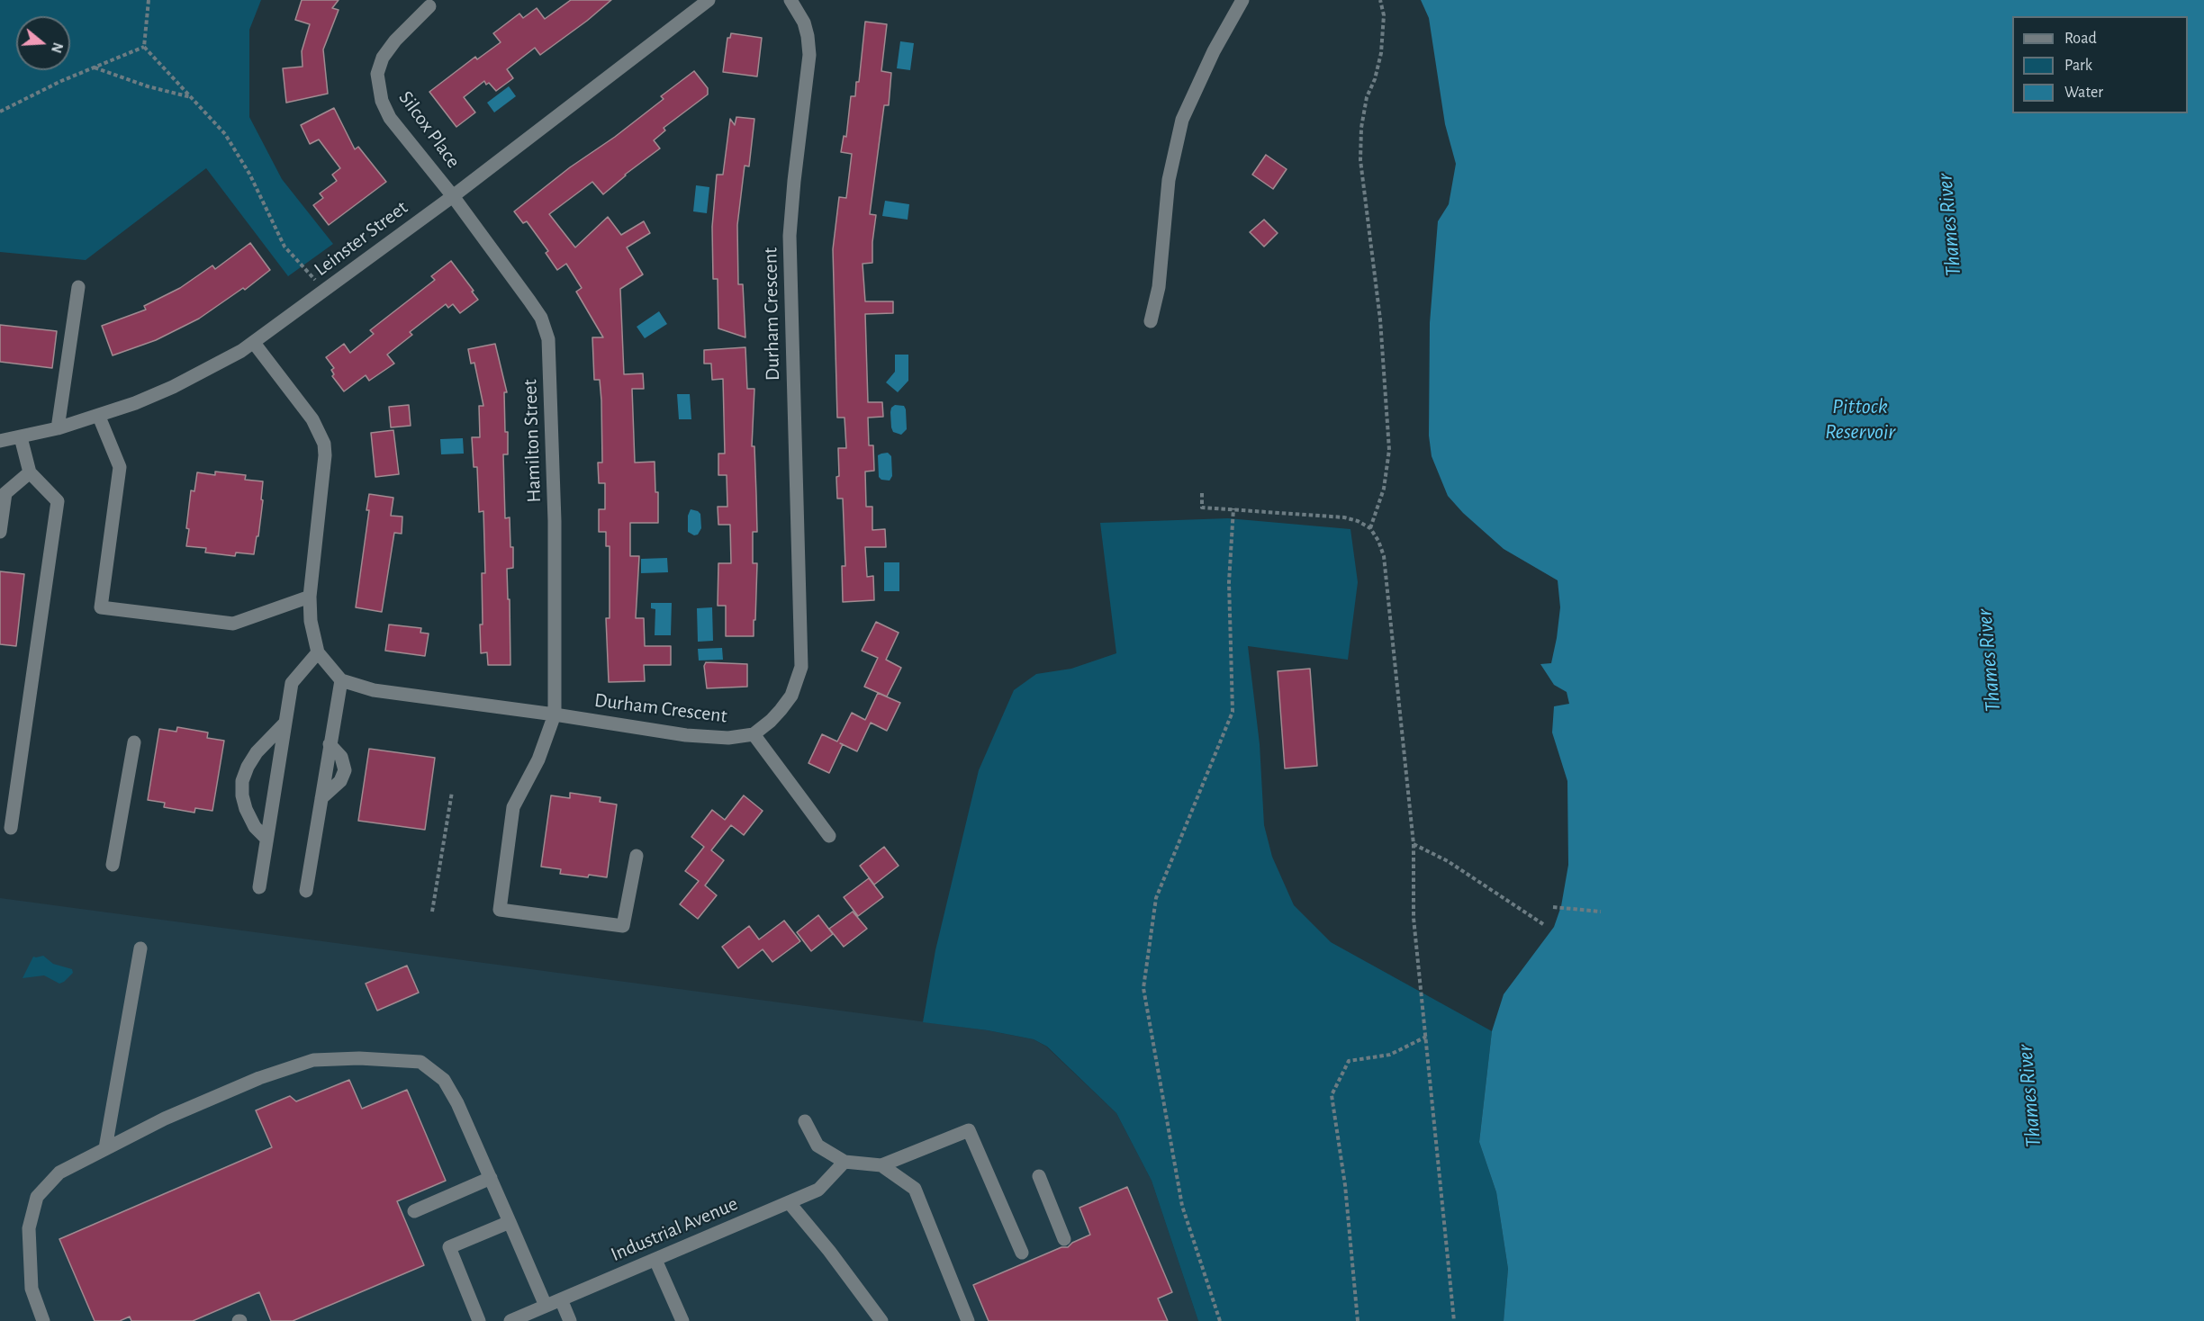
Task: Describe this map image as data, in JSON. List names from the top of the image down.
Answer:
{
  "streets": {
    "street": [
      "Silcox Place",
      "Leinster Street",
      "Durham Crescent",
      "Hamilton Street",
      "Industrial Avenue"
    ]
  },
  "crossings": [
    ["Silcox Place", "Leinster Street"],
    ["Silcox Place", "Hamilton Street"],
    ["Leinster Street", "Hamilton Street"],
    ["Durham Crescent", "Hamilton Street"]
  ],
  "water": ["Thames River", "Pittock Reservoir"],
  "legend": ["Road", "Park", "Water"],
  "north": "right"
}
